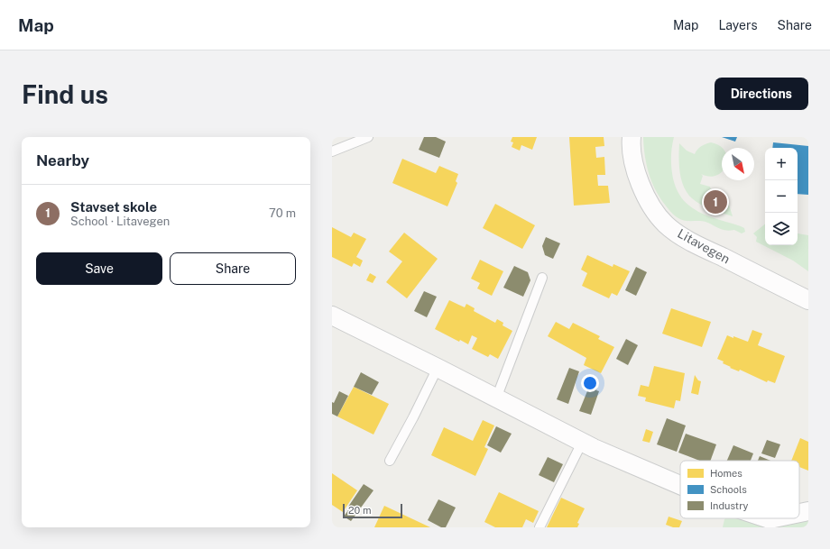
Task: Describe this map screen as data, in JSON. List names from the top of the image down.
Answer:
{
  "streets": {
    "street": ["Litavegen"]
  },
  "legend": ["Homes", "Schools", "Industry"],
  "scale_bar": "20 m",
  "north": "bottom right",
  "page": {
    "header": "Map",
    "nav": ["Map", "Layers", "Share"],
    "buttons": [
      "Directions",
      ["Save", "Share"]
    ],
    "title": "Find us",
    "heading": "Nearby",
    "map_buttons": ["+", "−"],
    "list": [
      {
        "mark": "1",
        "name": "Stavset skole",
        "note": "School · Litavegen",
        "value": "70 m"
      }
    ],
    "pins": "1",
    "scale": "20 m"
  }
}
